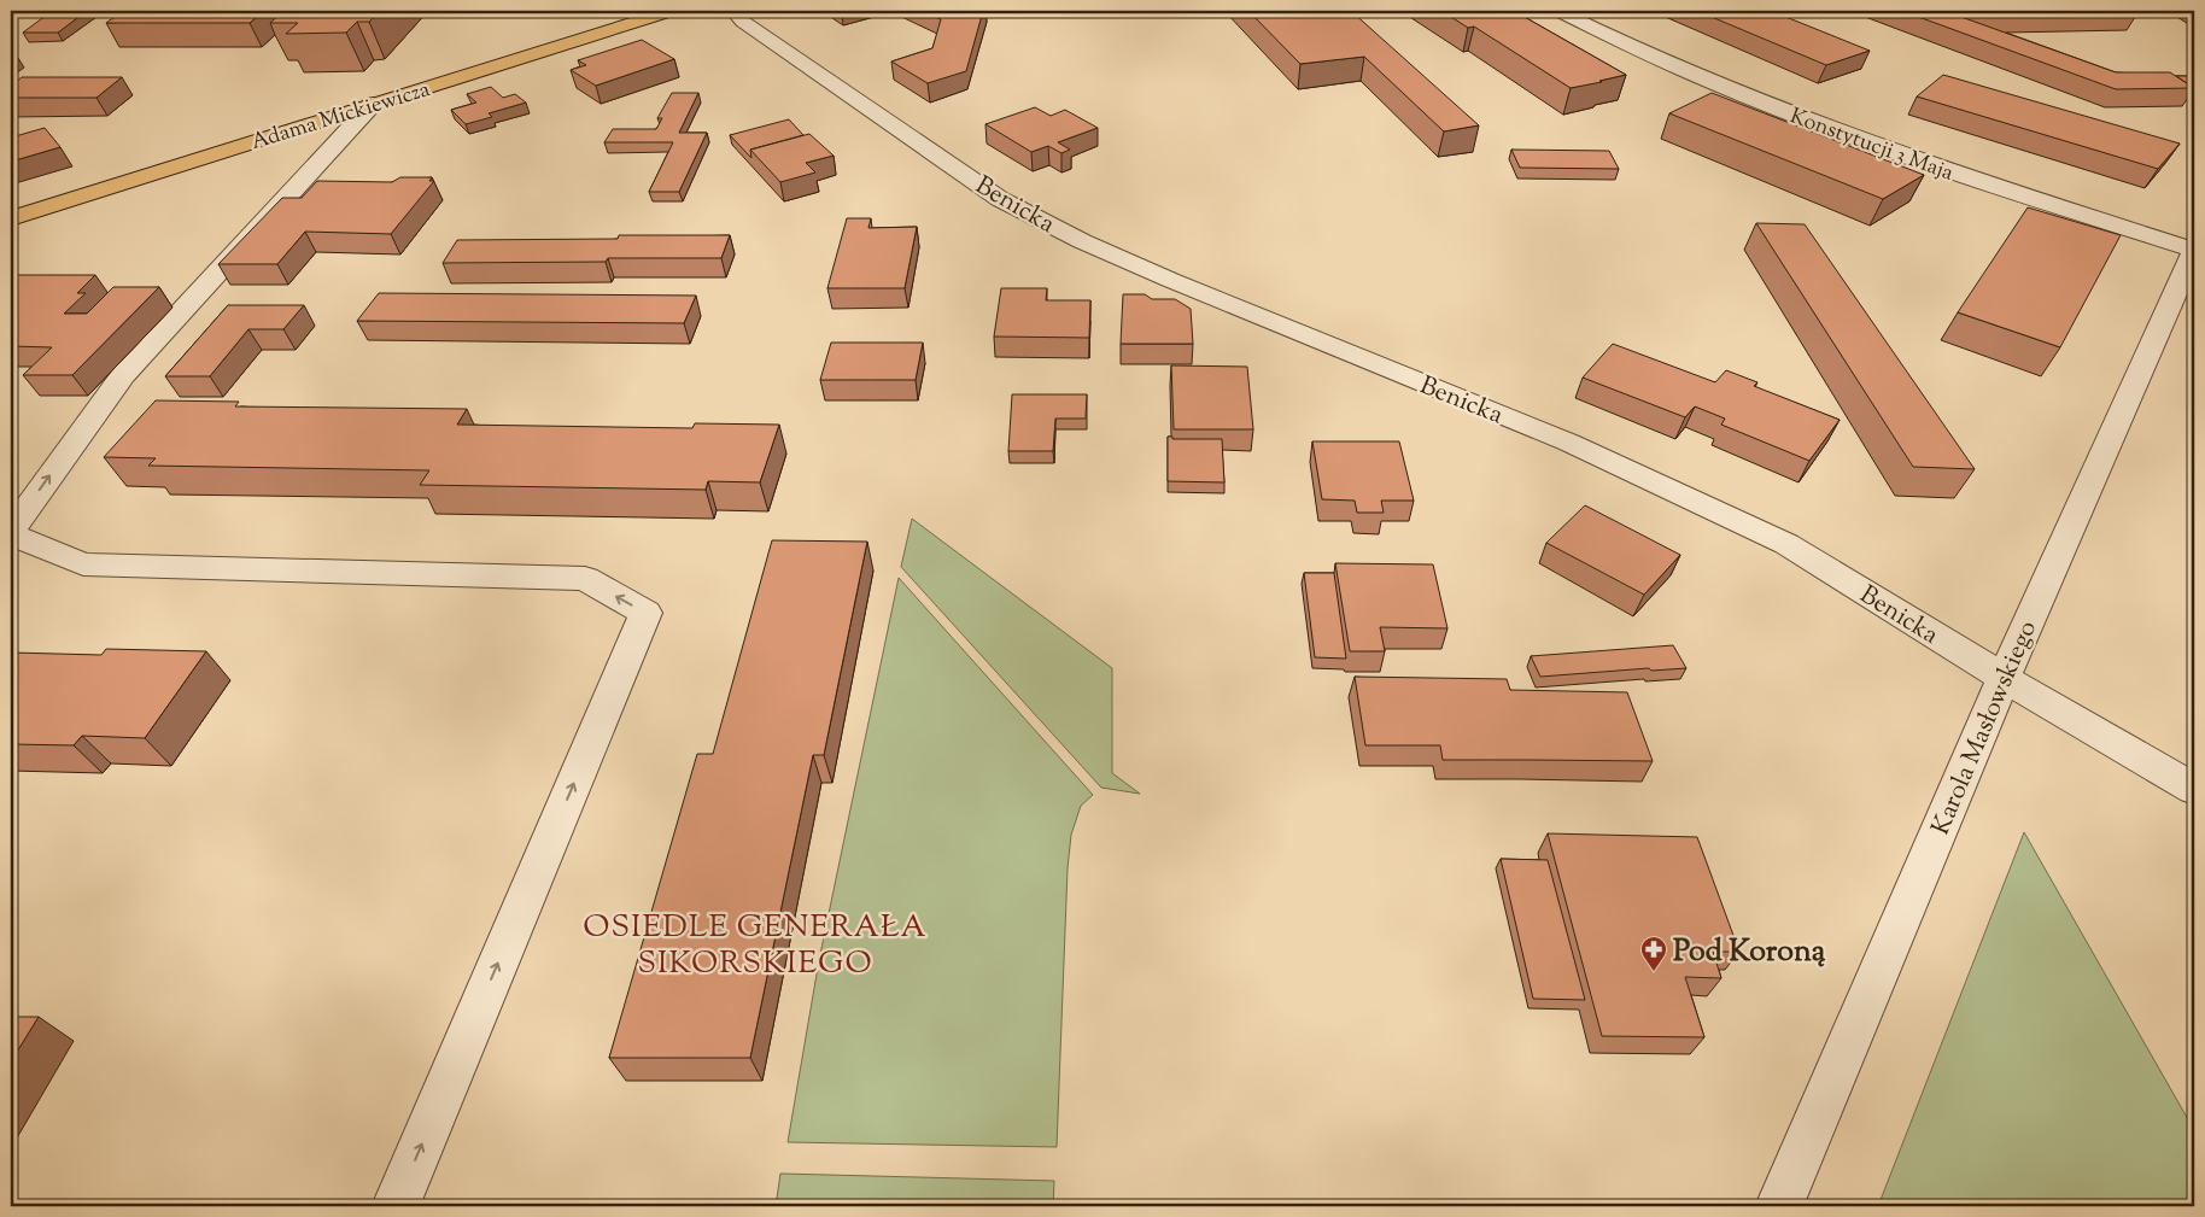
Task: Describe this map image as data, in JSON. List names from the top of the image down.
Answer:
{
  "streets": {
    "main road": ["Adama Mickiewicza"],
    "street": ["Konstytucji 3 Maja", "Benicka", "Karola Masłowskiego"]
  },
  "crossings": [
    ["Konstytucji 3 Maja", "Karola Masłowskiego"],
    ["Benicka", "Karola Masłowskiego"]
  ],
  "districts": ["OSIEDLE GENERAŁA SIKORSKIEGO"],
  "places": {
    "pharmacy": ["Pod Koroną"]
  }
}
